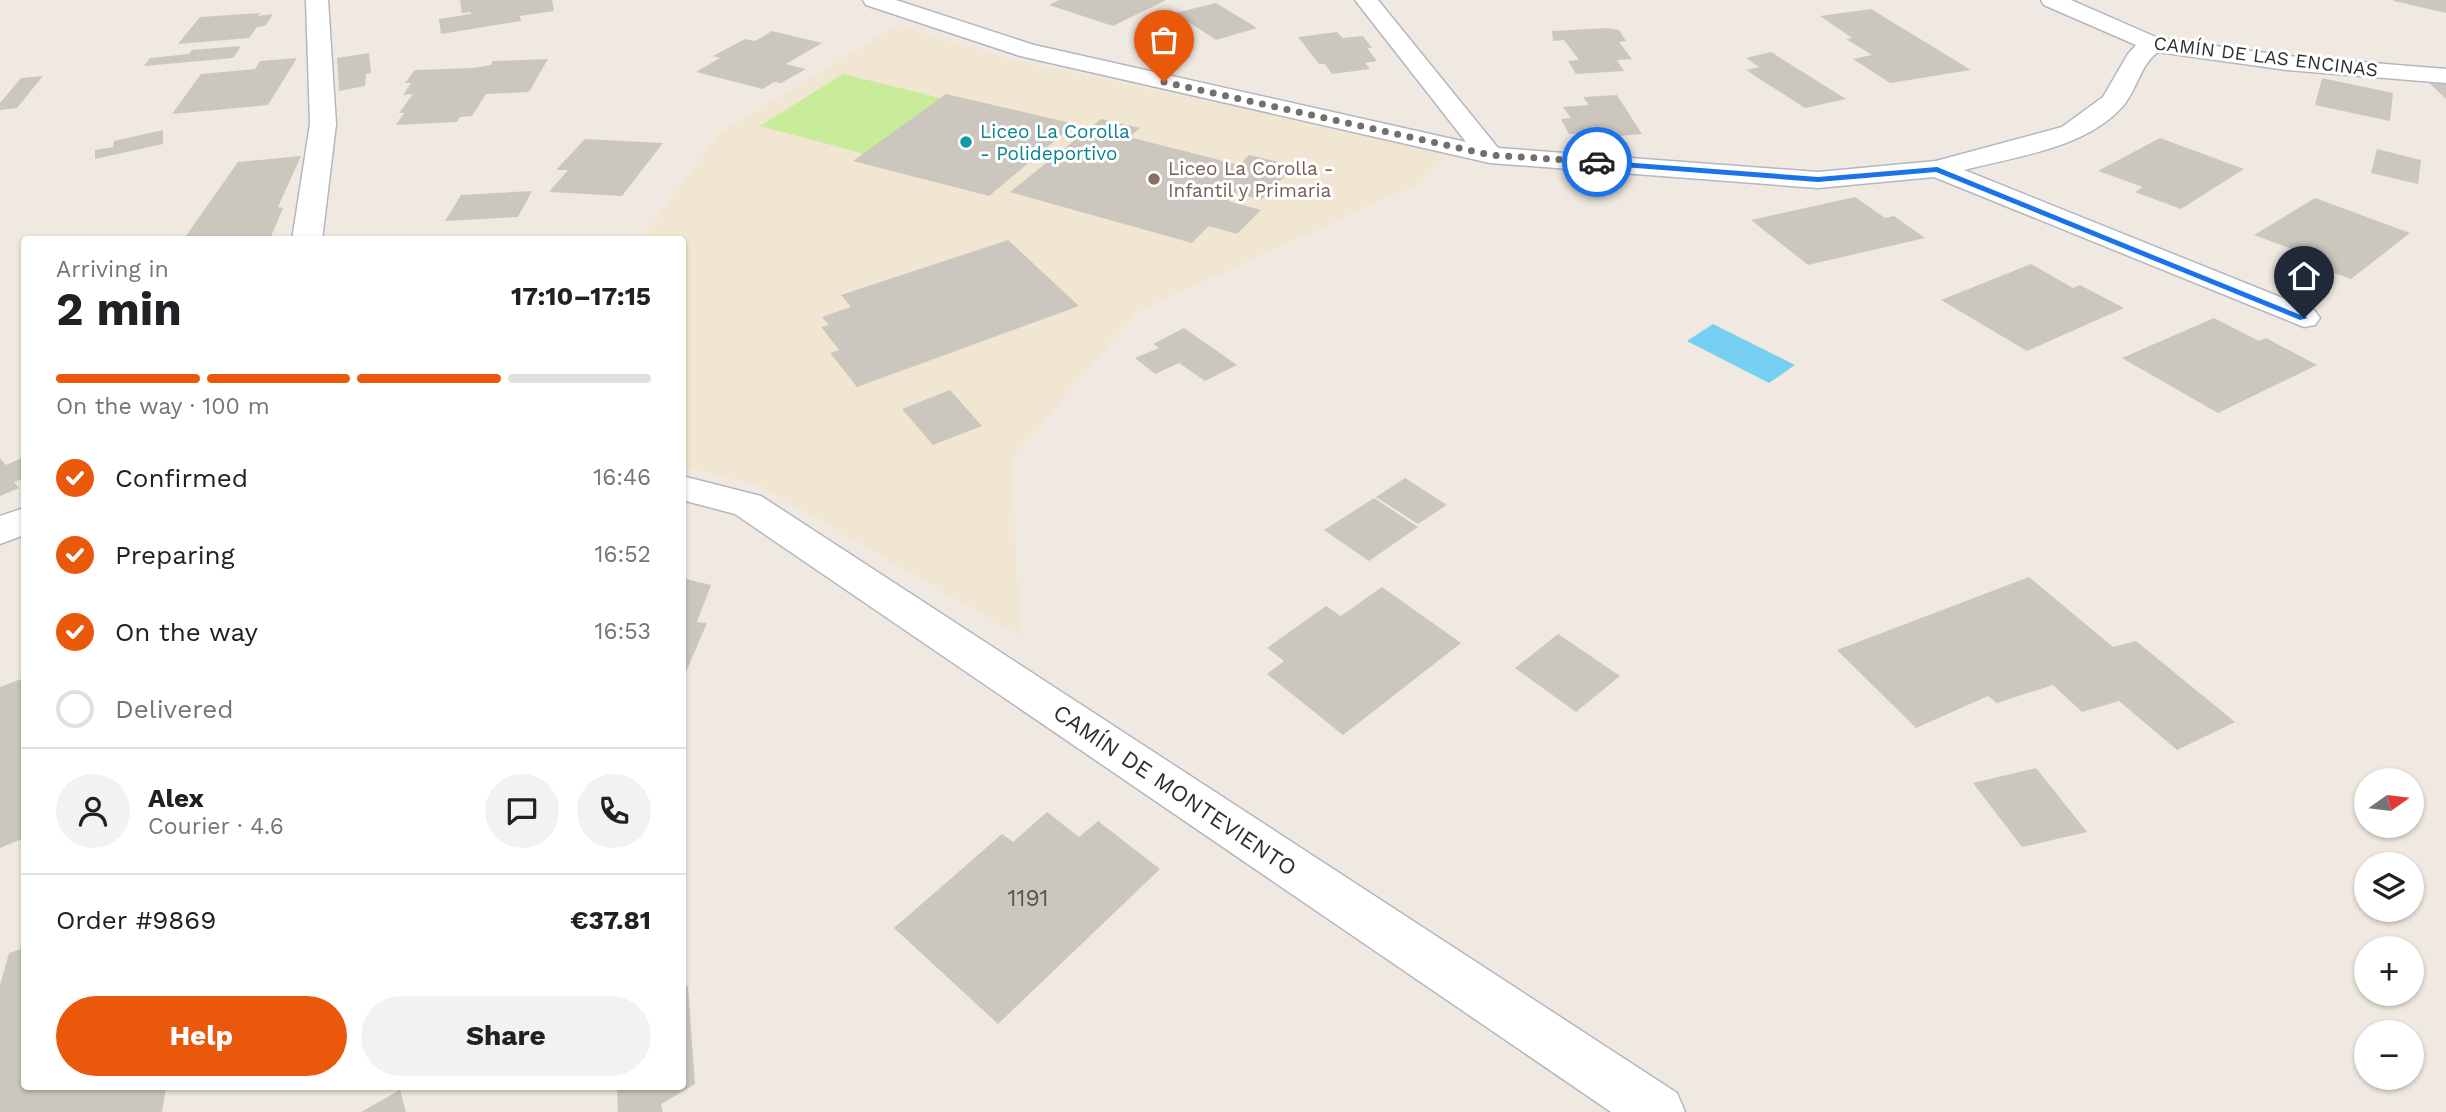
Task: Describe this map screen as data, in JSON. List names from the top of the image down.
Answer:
{
  "streets": {
    "street": ["CAMÍN DE LAS ENCINAS", "CAMÍN DE MONTEVIENTO"]
  },
  "places": ["Liceo La Corolla - Polideportivo", "Liceo La Corolla - Infantil y Primaria"],
  "house_numbers": ["1191"],
  "north": "right",
  "page": {
    "heading": ["2 min", "Arriving in", "17:10–17:15"],
    "panel": [
      "Alex",
      "Courier · 4.6",
      "Order #9869",
      "€37.81"
    ],
    "bar": "On the way · 100 m",
    "list": [
      ["Confirmed", "16:46"],
      ["Preparing", "16:52"],
      ["On the way", "16:53"],
      "Delivered"
    ],
    "map_buttons": ["+", "−"],
    "buttons": ["Help", "Share"]
  }
}
